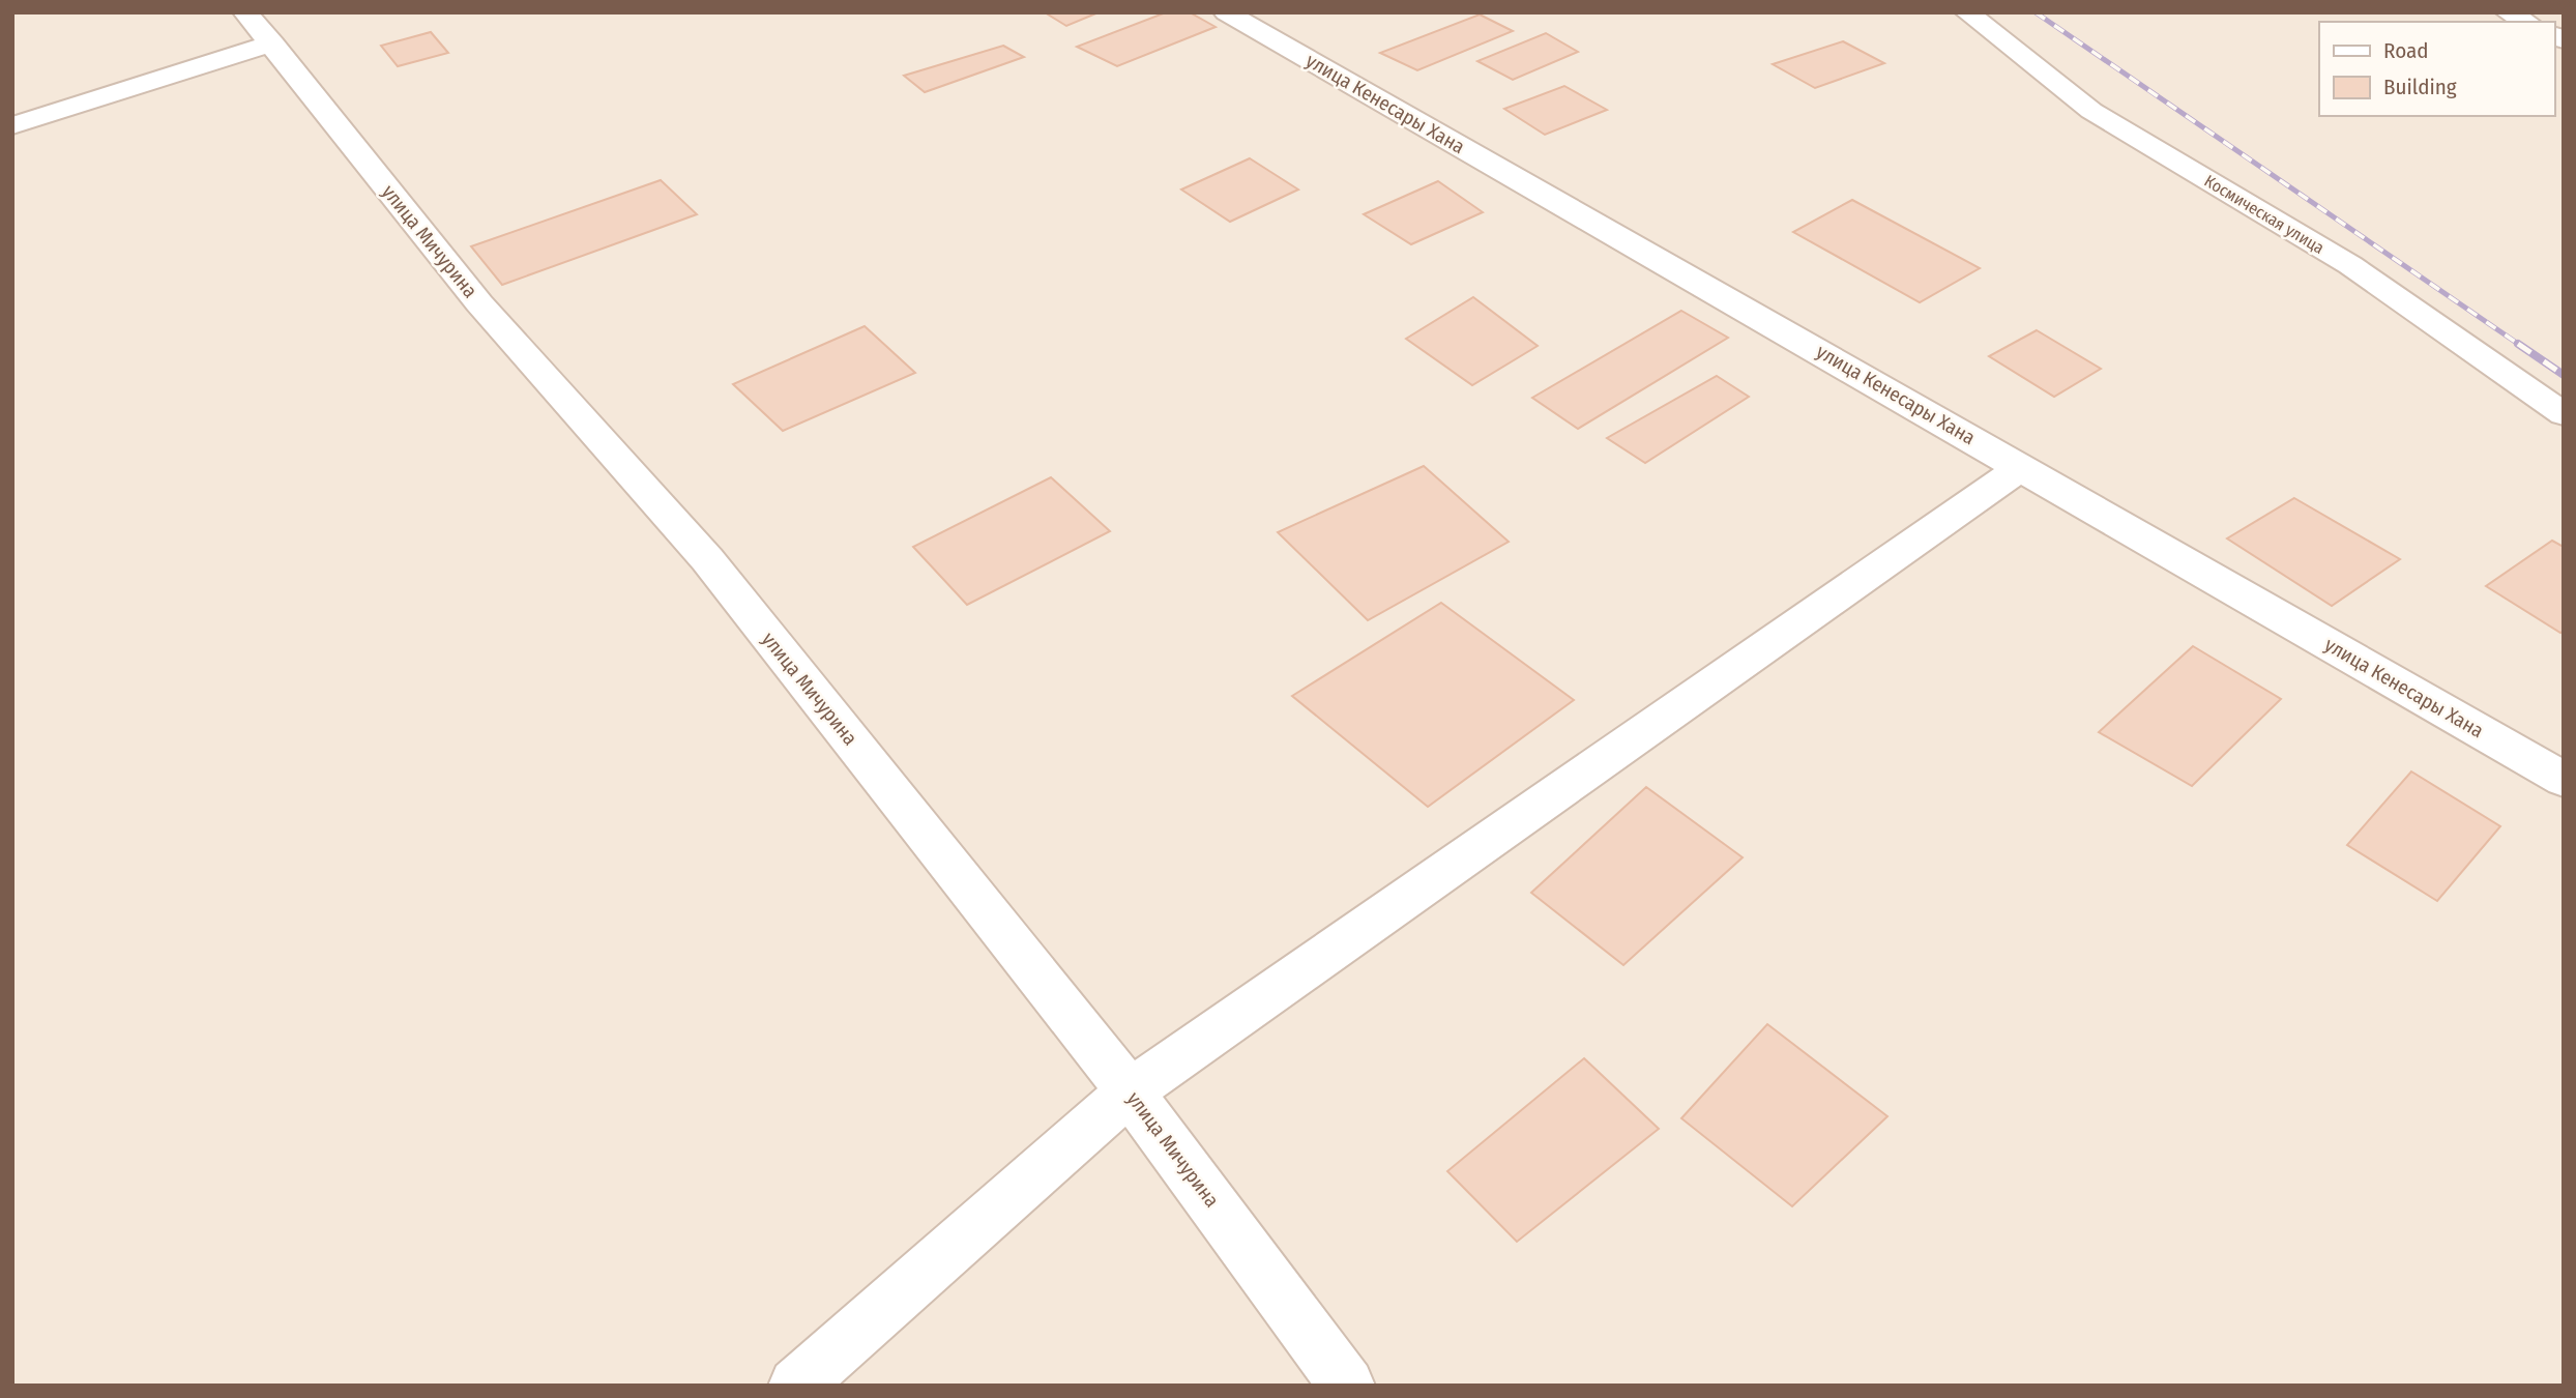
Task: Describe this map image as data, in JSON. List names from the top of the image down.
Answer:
{
  "streets": {
    "street": ["улица Кенесары Хана", "Космическая улица", "улица Мичурина"]
  },
  "legend": ["Road", "Building"]
}
